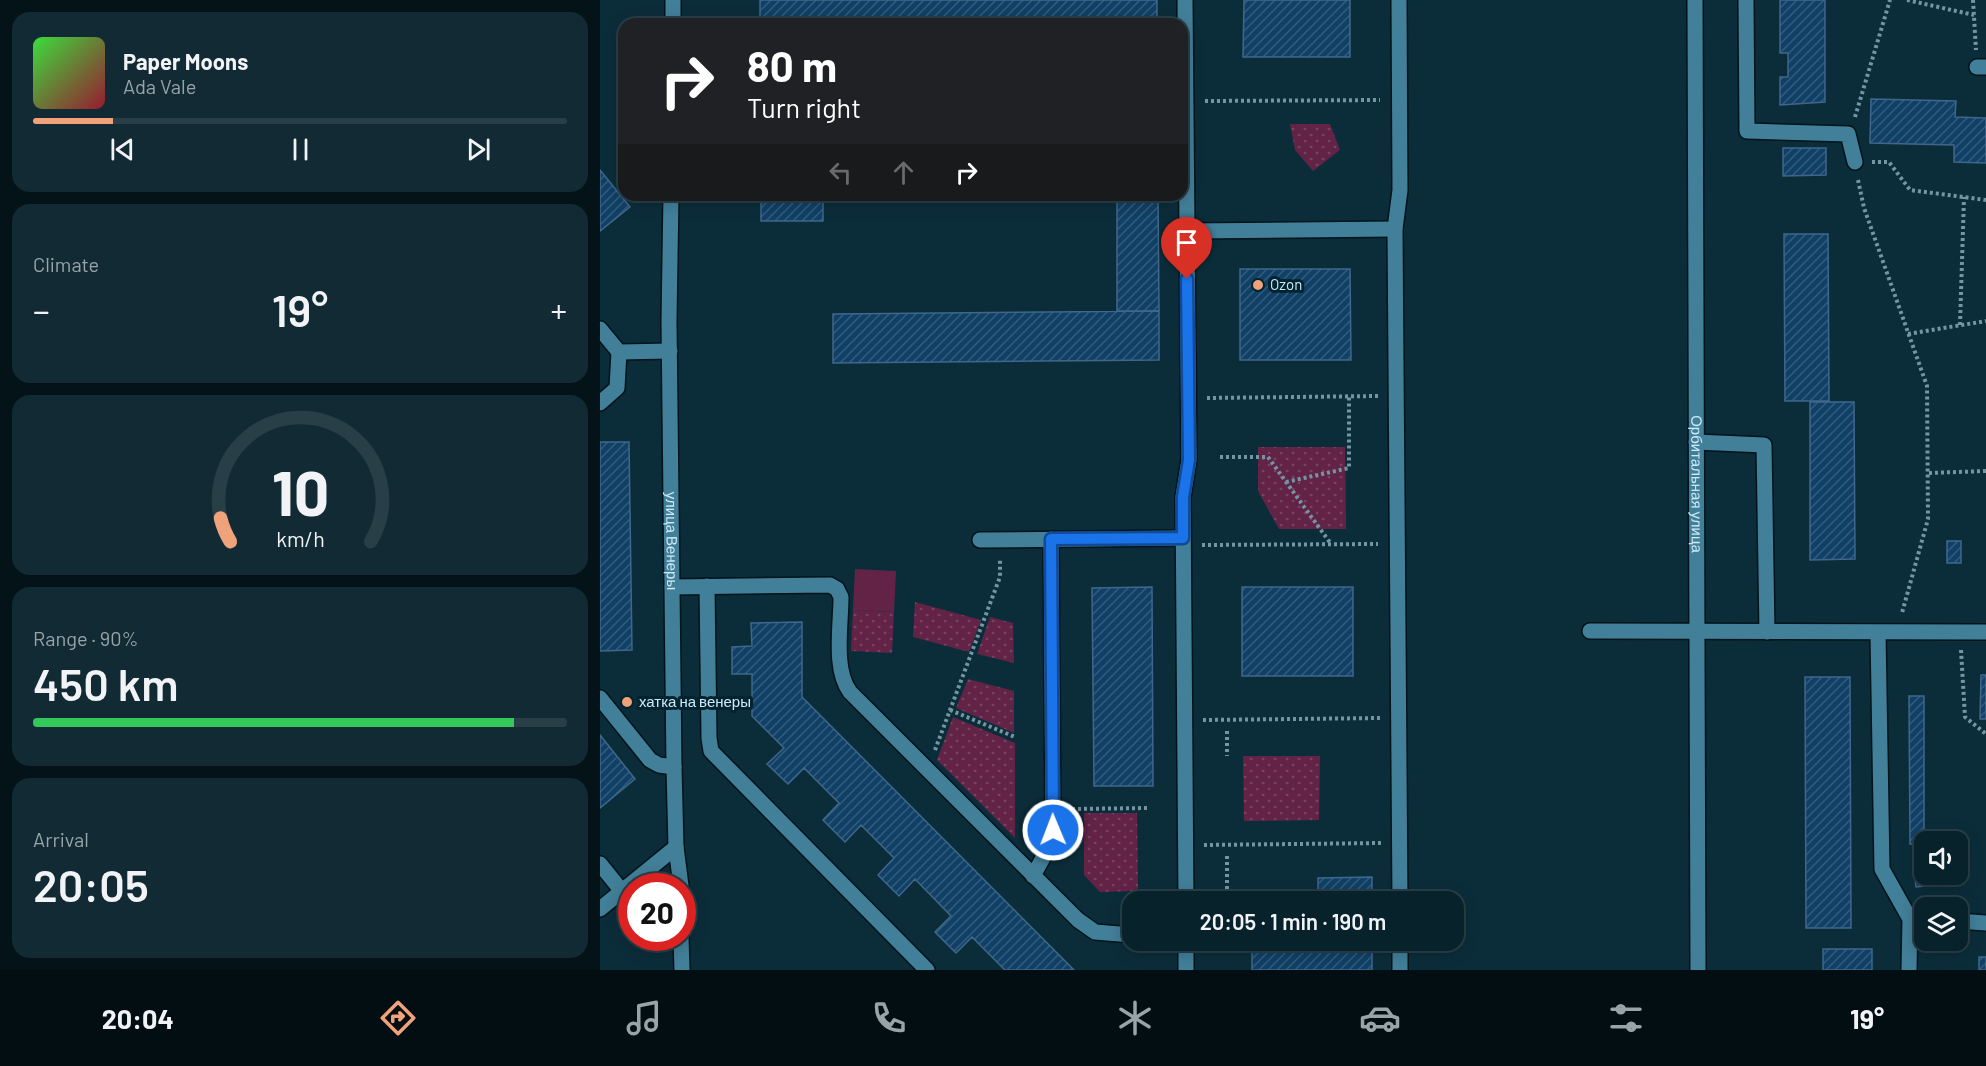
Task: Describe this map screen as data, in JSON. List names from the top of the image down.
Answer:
{
  "streets": {
    "street": ["Орбитальная улица", "улица Венеры"]
  },
  "places": ["Ozon", "хатка на венеры"],
  "page": {
    "turn": ["80 m", "Turn right"],
    "song": ["Paper Moons", "Ada Vale"],
    "tile": [
      "Climate",
      ["Range · 90%", "450 km"],
      ["Arrival", "20:05"]
    ],
    "heat": ["−", "19°", "+"],
    "limit": "20",
    "trip": "20:05 · 1 min · 190 m",
    "tabs": ["20:04", "19°"],
    "gauge": ["10", "km/h"]
  }
}
